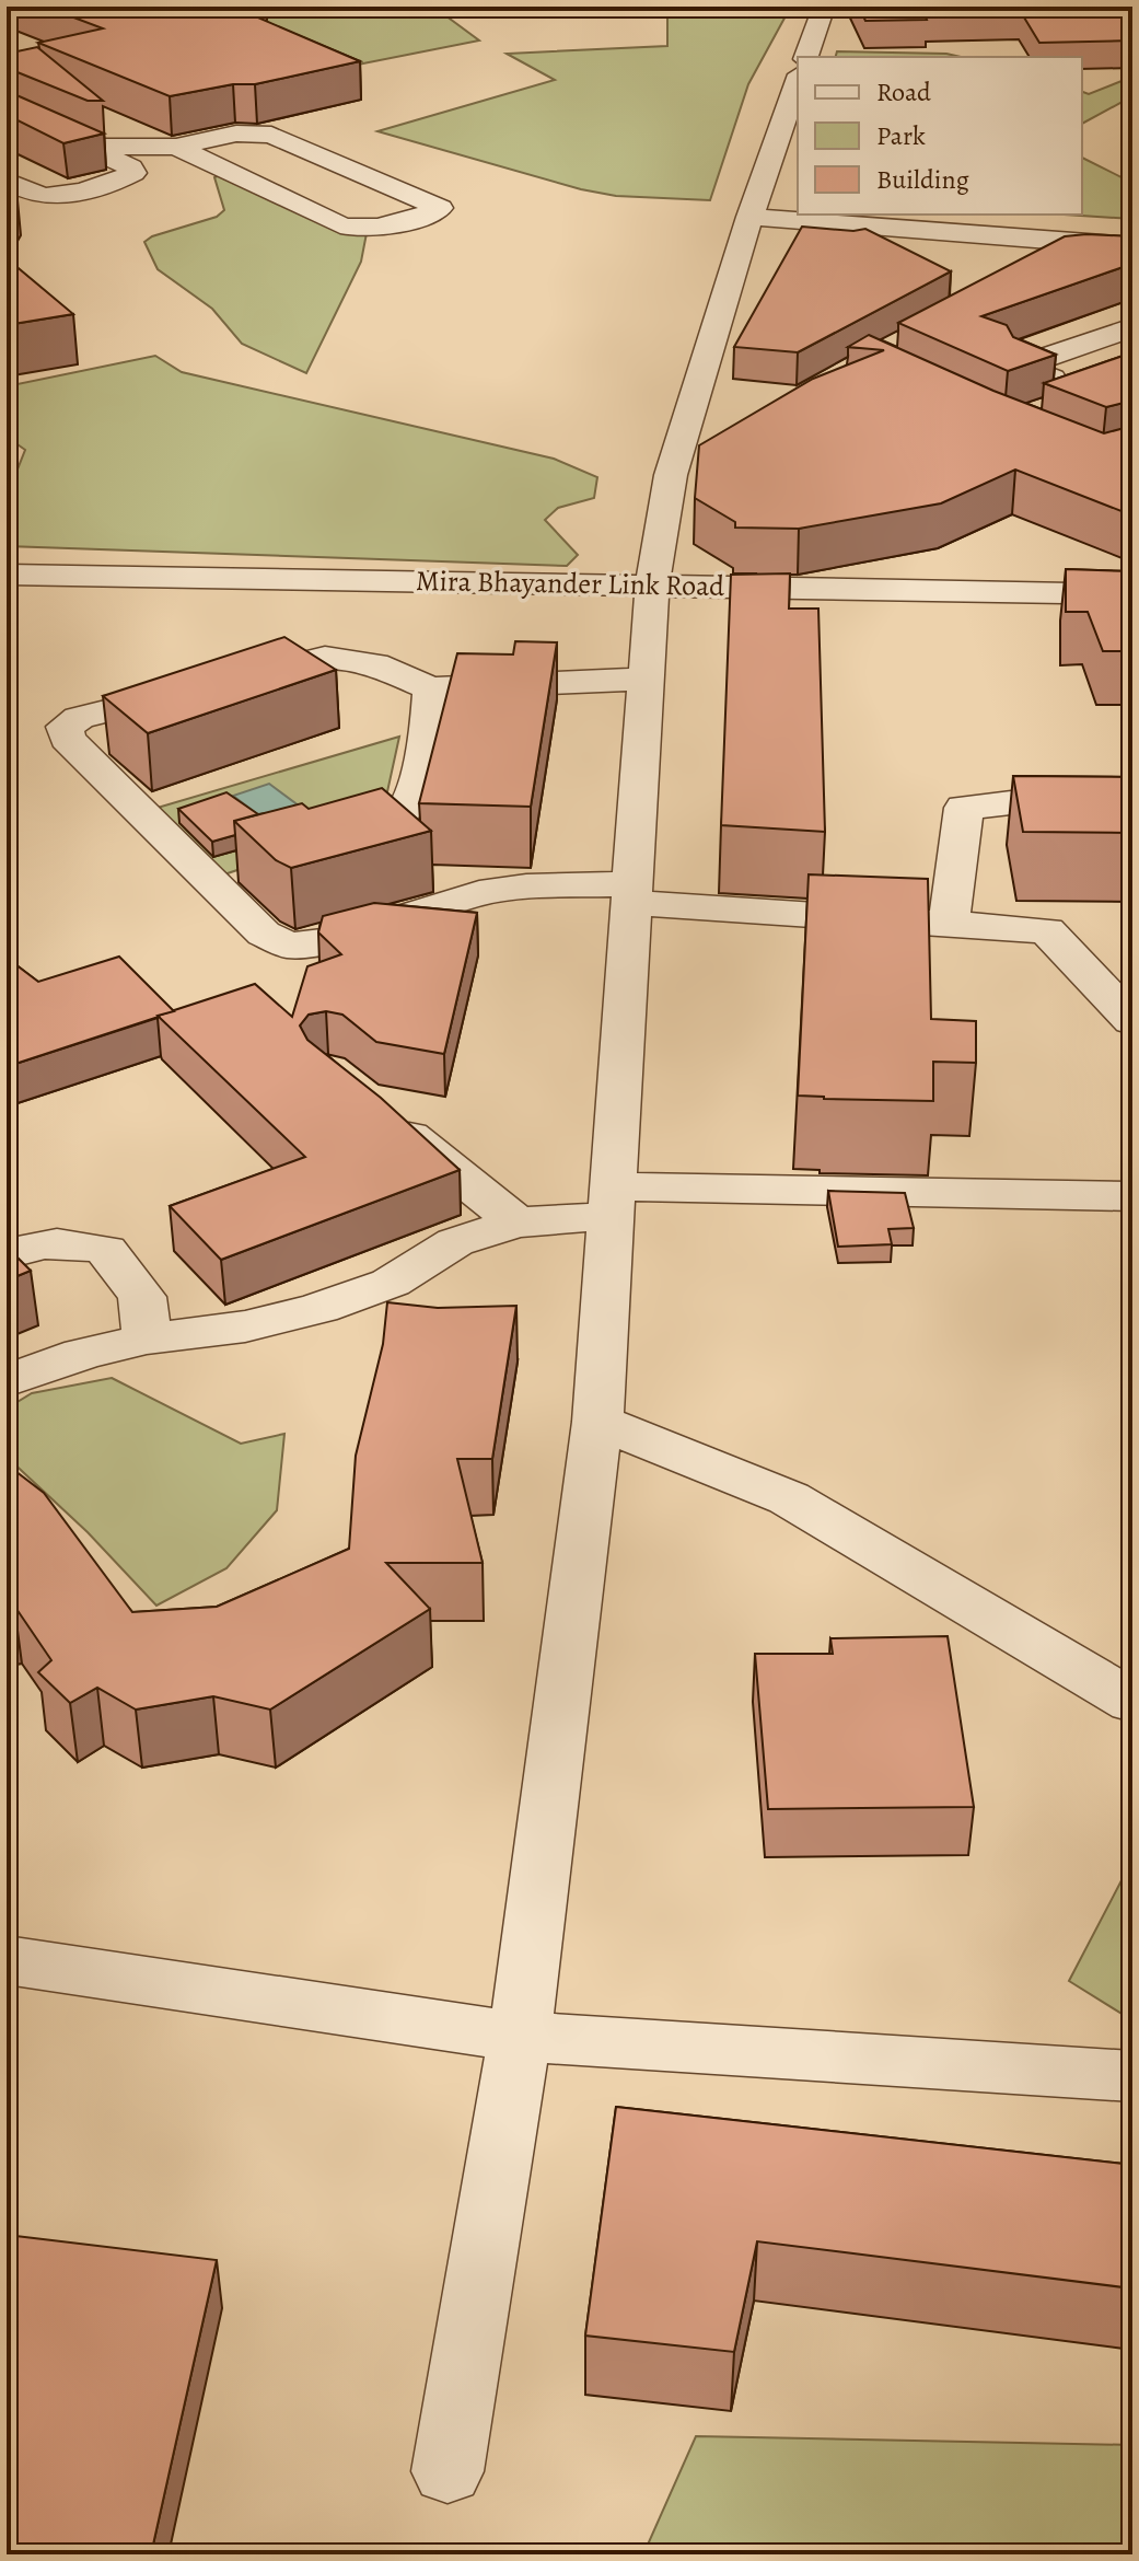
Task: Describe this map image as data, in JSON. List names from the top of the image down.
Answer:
{
  "streets": {
    "street": ["Mira Bhayander Link Road"]
  },
  "legend": ["Road", "Park", "Building"]
}
